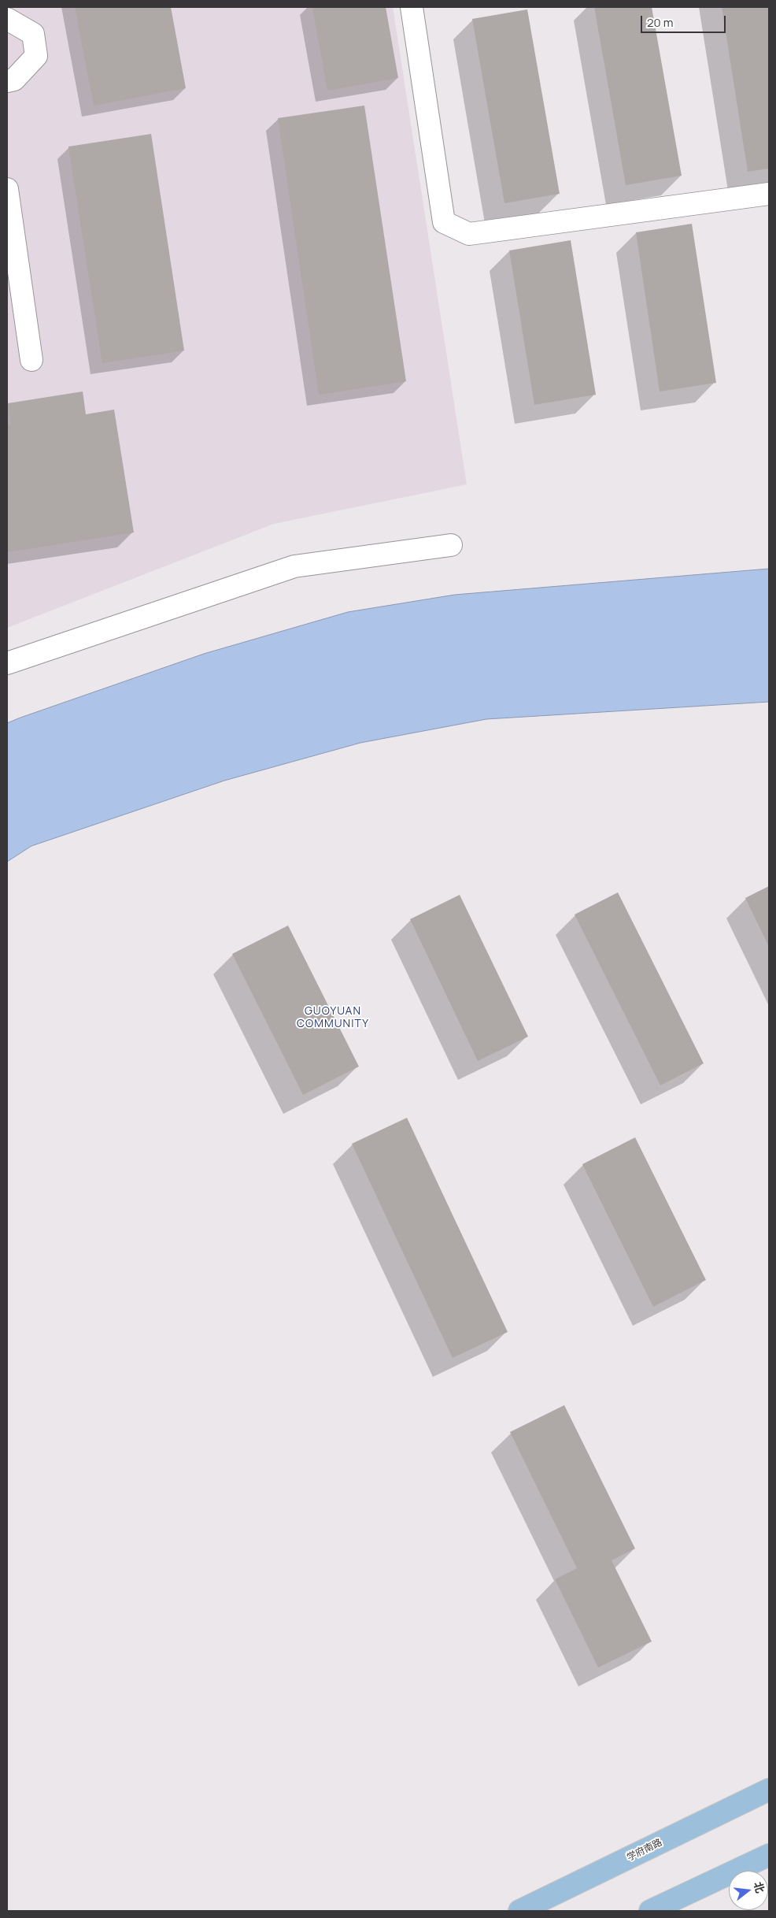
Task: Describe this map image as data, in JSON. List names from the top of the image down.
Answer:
{
  "streets": {
    "main road": ["学府南路"]
  },
  "districts": ["GUOYUAN COMMUNITY"],
  "scale_bar": "20 m",
  "north": "right"
}
